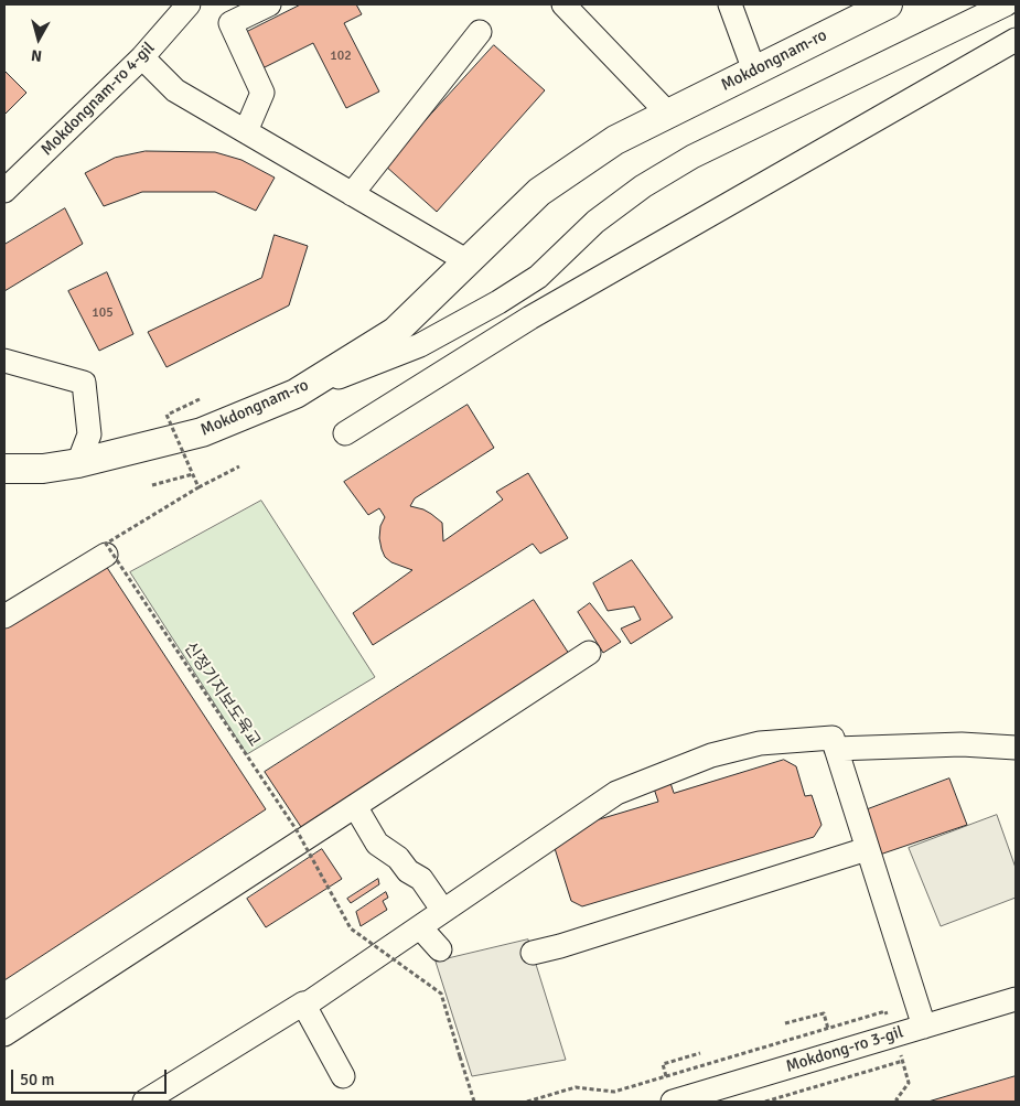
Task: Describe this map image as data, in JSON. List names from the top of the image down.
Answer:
{
  "streets": {
    "main road": ["Mokdongnam-ro"],
    "street": ["Mokdongnam-ro 4-gil", "Mokdong-ro 3-gil"],
    "path": ["신정기지보도육교"]
  },
  "house_numbers": ["102", "105"],
  "scale_bar": "50 m",
  "north": "bottom"
}
